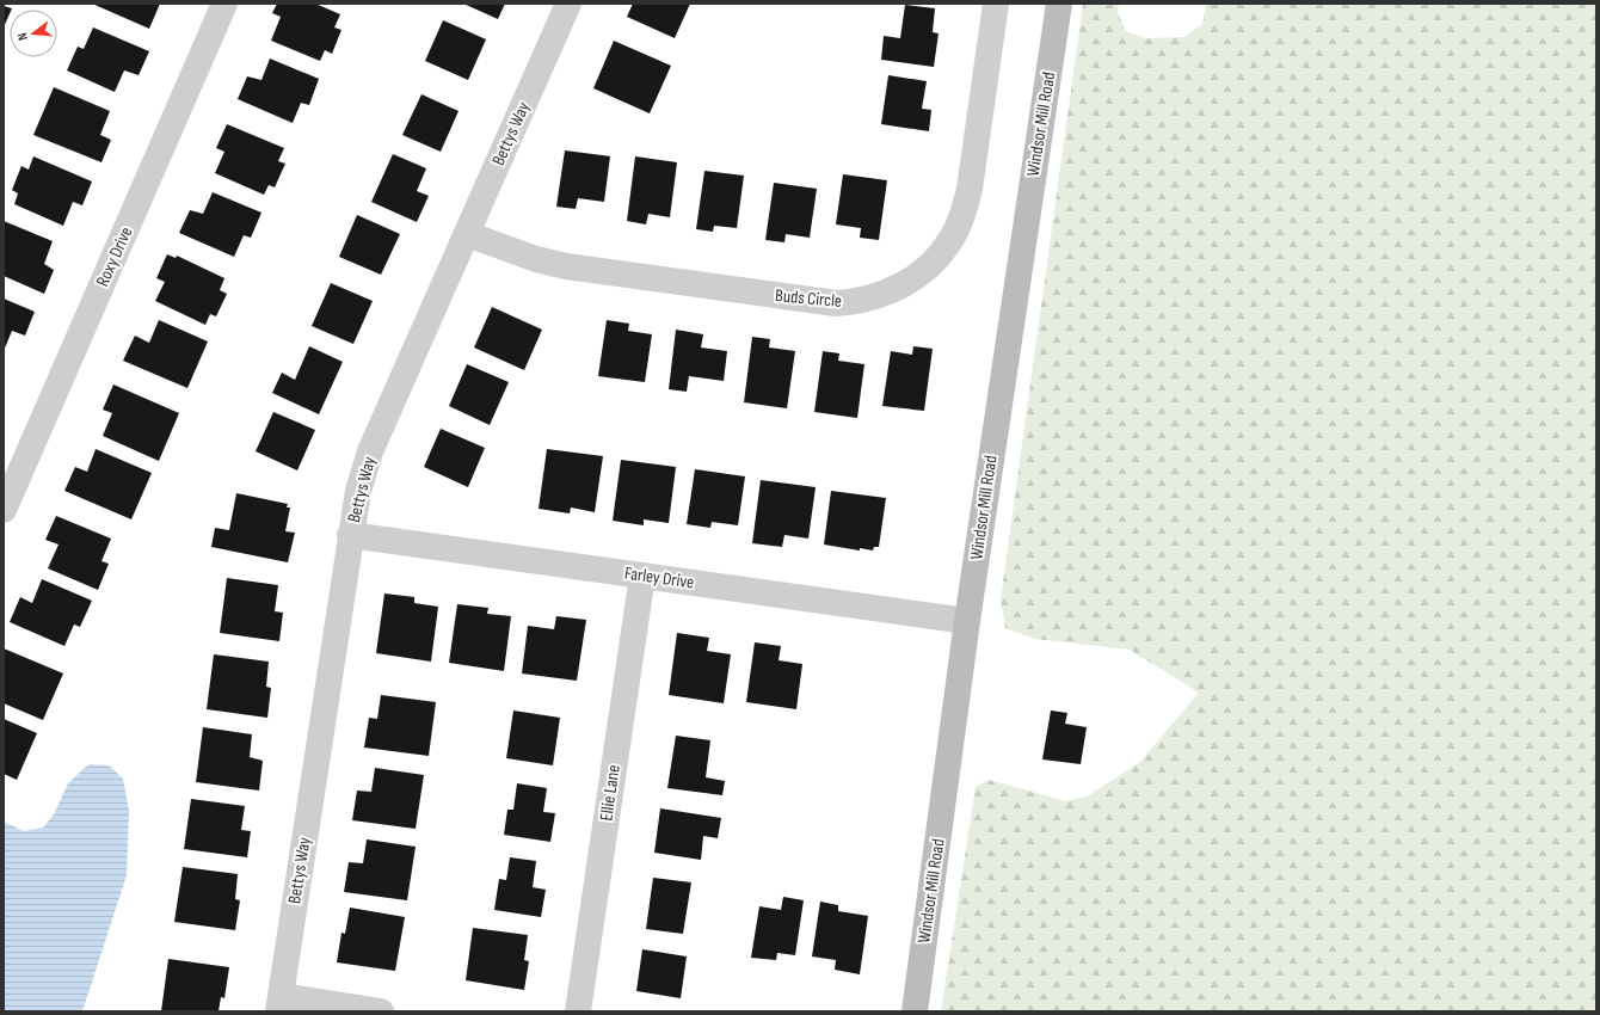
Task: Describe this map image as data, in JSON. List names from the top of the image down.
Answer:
{
  "streets": {
    "main road": ["Windsor Mill Road"],
    "street": [
      "Bettys Way",
      "Roxy Drive",
      "Buds Circle",
      "Farley Drive",
      "Ellie Lane"
    ]
  },
  "crossings": [
    ["Windsor Mill Road", "Farley Drive"],
    ["Bettys Way", "Buds Circle"],
    ["Bettys Way", "Farley Drive"],
    ["Farley Drive", "Ellie Lane"]
  ],
  "north": "left"
}
